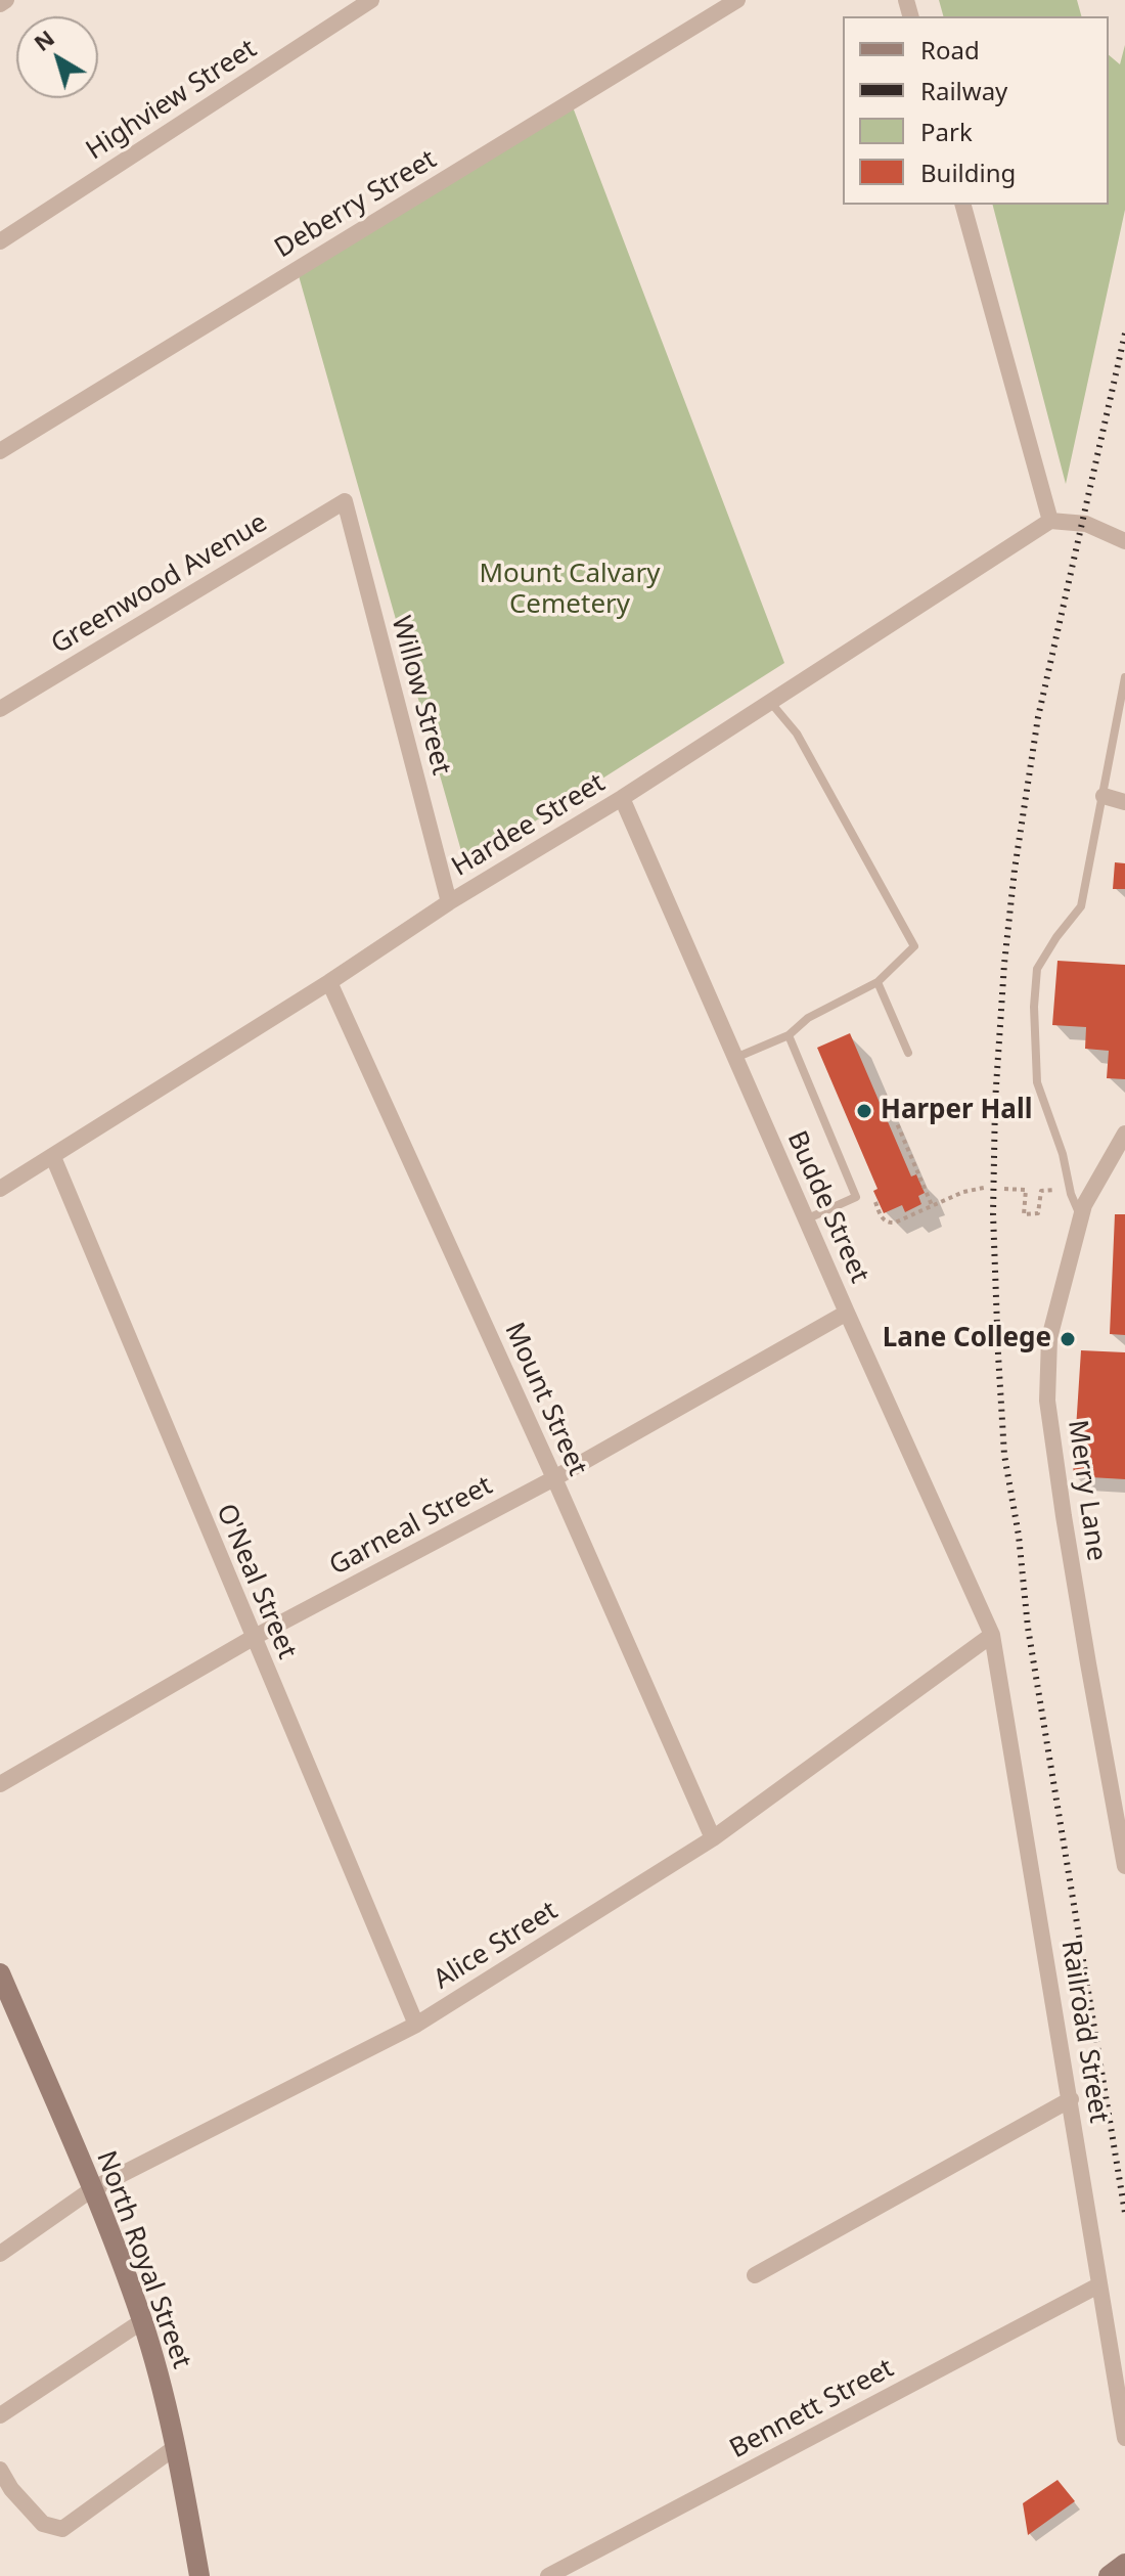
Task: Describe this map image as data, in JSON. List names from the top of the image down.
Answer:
{
  "streets": {
    "main road": ["North Royal Street"],
    "street": [
      "Highview Street",
      "Deberry Street",
      "Greenwood Avenue",
      "Willow Street",
      "Hardee Street",
      "Budde Street",
      "Mount Street",
      "Merry Lane",
      "Garneal Street",
      "O'Neal Street",
      "Alice Street",
      "Railroad Street",
      "Bennett Street"
    ]
  },
  "crossings": [
    ["Greenwood Avenue", "Willow Street"],
    ["Willow Street", "Hardee Street"],
    ["Hardee Street", "Budde Street"],
    ["Hardee Street", "Mount Street"],
    ["Hardee Street", "O'Neal Street"],
    ["Budde Street", "Garneal Street"],
    ["Budde Street", "Alice Street"],
    ["Budde Street", "Railroad Street"],
    ["Mount Street", "Garneal Street"],
    ["Mount Street", "Alice Street"],
    ["Garneal Street", "O'Neal Street"],
    ["O'Neal Street", "Alice Street"],
    ["Alice Street", "Railroad Street"],
    ["Alice Street", "North Royal Street"],
    ["Railroad Street", "Bennett Street"]
  ],
  "parks": ["Mount Calvary Cemetery"],
  "places": ["Harper Hall", "Lane College"],
  "legend": [
    "Road",
    "Railway",
    "Park",
    "Building"
  ],
  "north": "top left"
}
